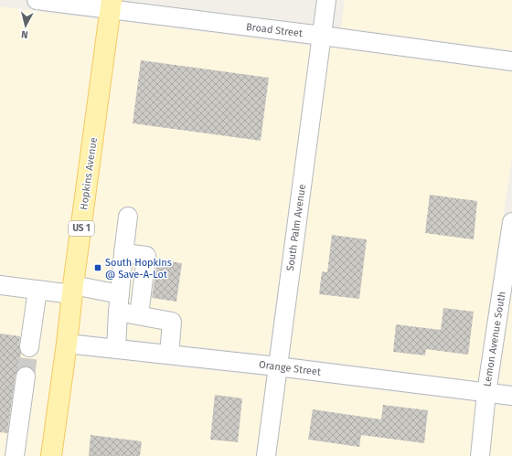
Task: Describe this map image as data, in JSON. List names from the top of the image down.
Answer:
{
  "streets": {
    "main road": ["Hopkins Avenue", "US 1"],
    "street": [
      "Broad Street",
      "South Palm Avenue",
      "Lemon Avenue South",
      "Orange Street"
    ]
  },
  "crossings": [
    ["Broad Street", "Hopkins Avenue"],
    ["Broad Street", "South Palm Avenue"],
    ["Hopkins Avenue", "Orange Street"],
    ["South Palm Avenue", "Orange Street"],
    ["Lemon Avenue South", "Orange Street"]
  ],
  "places": {
    "transit": ["South Hopkins @ Save-A-Lot"]
  },
  "north": "bottom"
}
